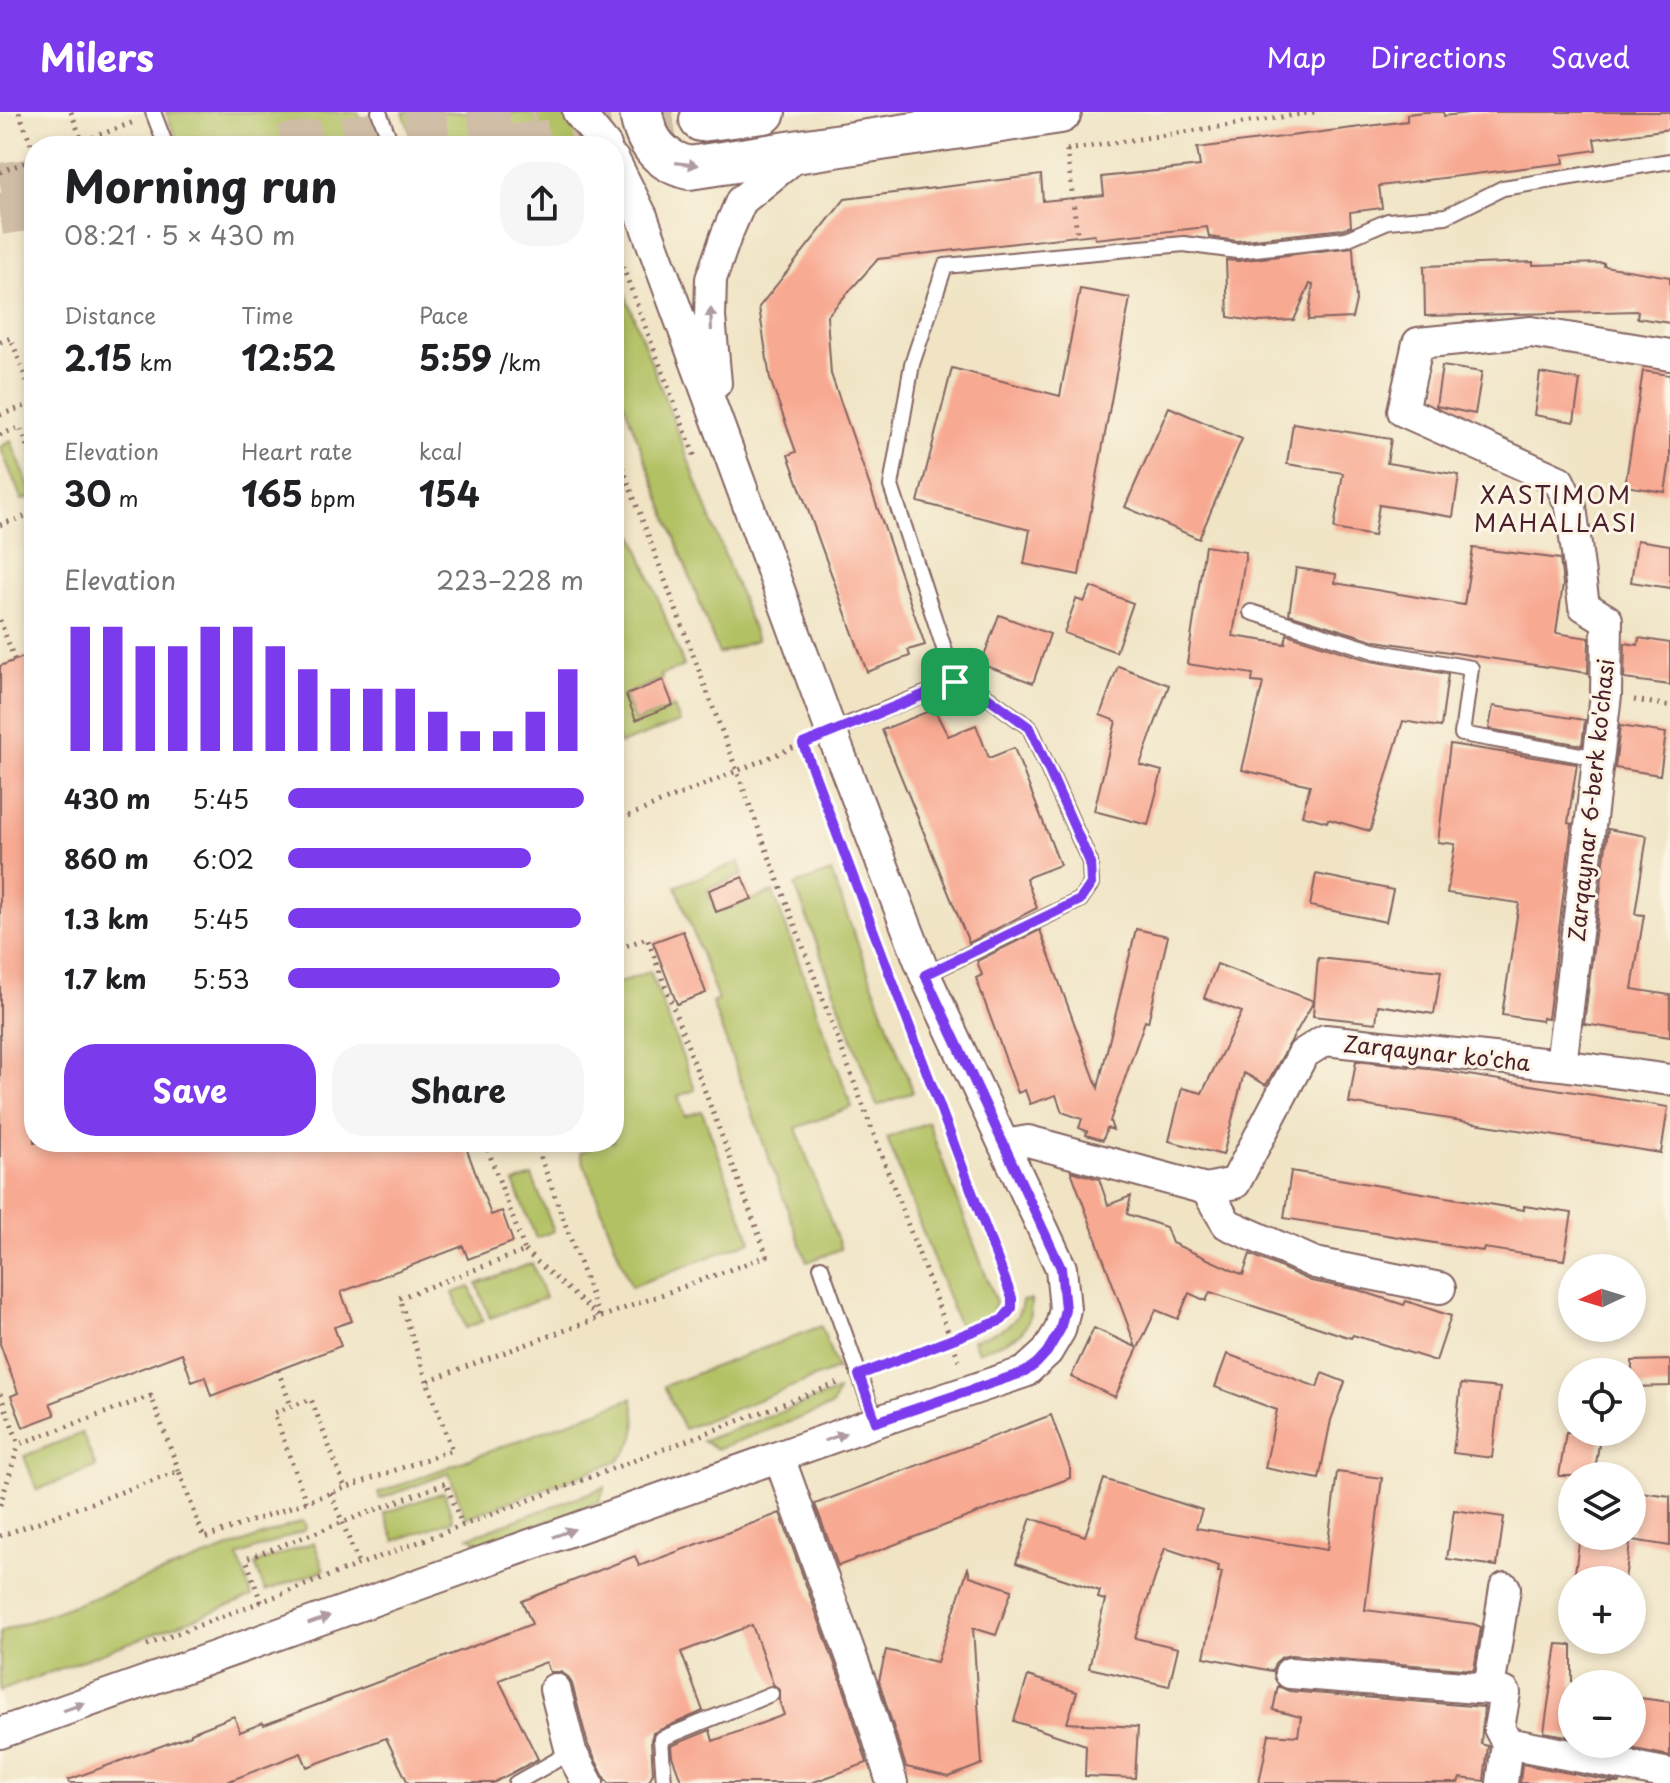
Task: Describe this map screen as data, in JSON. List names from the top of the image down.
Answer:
{
  "streets": {
    "street": ["Zarqaynar 6-berk ko'chasi", "Zarqaynar ko'cha"]
  },
  "crossings": [
    ["Zarqaynar 6-berk ko'chasi", "Zarqaynar ko'cha"]
  ],
  "districts": ["XASTIMOM MAHALLASI"],
  "north": "left",
  "page": {
    "header": "Milers",
    "nav": ["Map", "Directions", "Saved"],
    "heading": ["Morning run", "08:21 · 5 × 430 m"],
    "stats": [
      ["Distance", "2.15 km"],
      ["Time", "12:52"],
      ["Pace", "5:59 /km"],
      ["Elevation", "30 m"],
      ["Heart rate", "165 bpm"],
      ["kcal", "154"]
    ],
    "chart": ["Elevation", "223–228 m"],
    "list": [
      {
        "name": "430 m",
        "note": "5:45"
      },
      {
        "name": "860 m",
        "note": "6:02"
      },
      {
        "name": "1.3 km",
        "note": "5:45"
      },
      {
        "name": "1.7 km",
        "note": "5:53"
      }
    ],
    "buttons": ["Save", "Share"],
    "map_buttons": ["+", "−"]
  }
}
